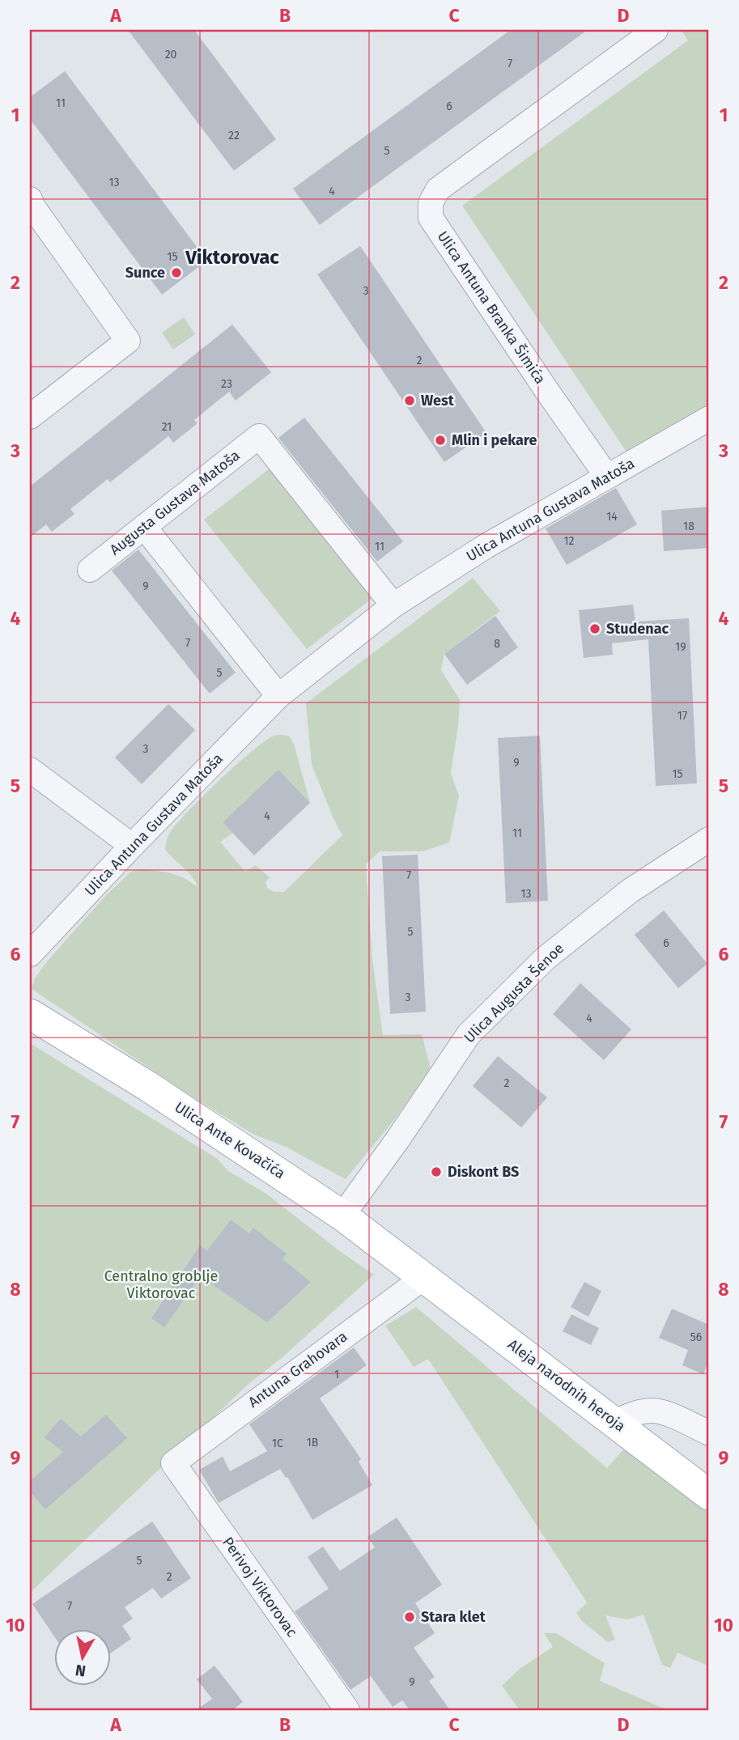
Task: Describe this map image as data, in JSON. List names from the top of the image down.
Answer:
{
  "streets": {
    "main road": ["Ulica Ante Kovačića", "Aleja narodnih heroja"],
    "street": [
      "Ulica Antuna Branka Šimića",
      "Augusta Gustava Matoša",
      "Ulica Antuna Gustava Matoša",
      "Ulica Augusta Šenoe",
      "Antuna Grahovara",
      "Perivoj Viktorovac"
    ]
  },
  "crossings": [
    ["Ulica Antuna Branka Šimića", "Ulica Antuna Gustava Matoša"],
    ["Augusta Gustava Matoša", "Ulica Antuna Gustava Matoša"],
    ["Ulica Augusta Šenoe", "Ulica Ante Kovačića"],
    ["Ulica Ante Kovačića", "Antuna Grahovara"],
    ["Ulica Ante Kovačića", "Aleja narodnih heroja"],
    ["Antuna Grahovara", "Aleja narodnih heroja"],
    ["Antuna Grahovara", "Perivoj Viktorovac"]
  ],
  "districts": ["Viktorovac"],
  "parks": ["Centralno groblje Viktorovac"],
  "places": [
    "Sunce",
    "West",
    "Mlin i pekare",
    "Studenac",
    "Diskont BS",
    "Stara klet"
  ],
  "house_numbers": [
    "20",
    "7",
    "11",
    "6",
    "22",
    "5",
    "13",
    "4",
    "15",
    "3",
    "2",
    "23",
    "21",
    "14",
    "18",
    "12",
    "11",
    "9",
    "7",
    "8",
    "19",
    "5",
    "17",
    "3",
    "9",
    "15",
    "4",
    "11",
    "7",
    "13",
    "5",
    "6",
    "3",
    "4",
    "2",
    "56",
    "1",
    "1B",
    "1C",
    "5",
    "2",
    "7",
    "9"
  ],
  "north": "bottom",
  "grid": {
    "columns": [
      "A",
      "B",
      "C",
      "D"
    ],
    "rows": [
      "1",
      "2",
      "3",
      "4",
      "5",
      "6",
      "7",
      "8",
      "9",
      "10"
    ]
  }
}
